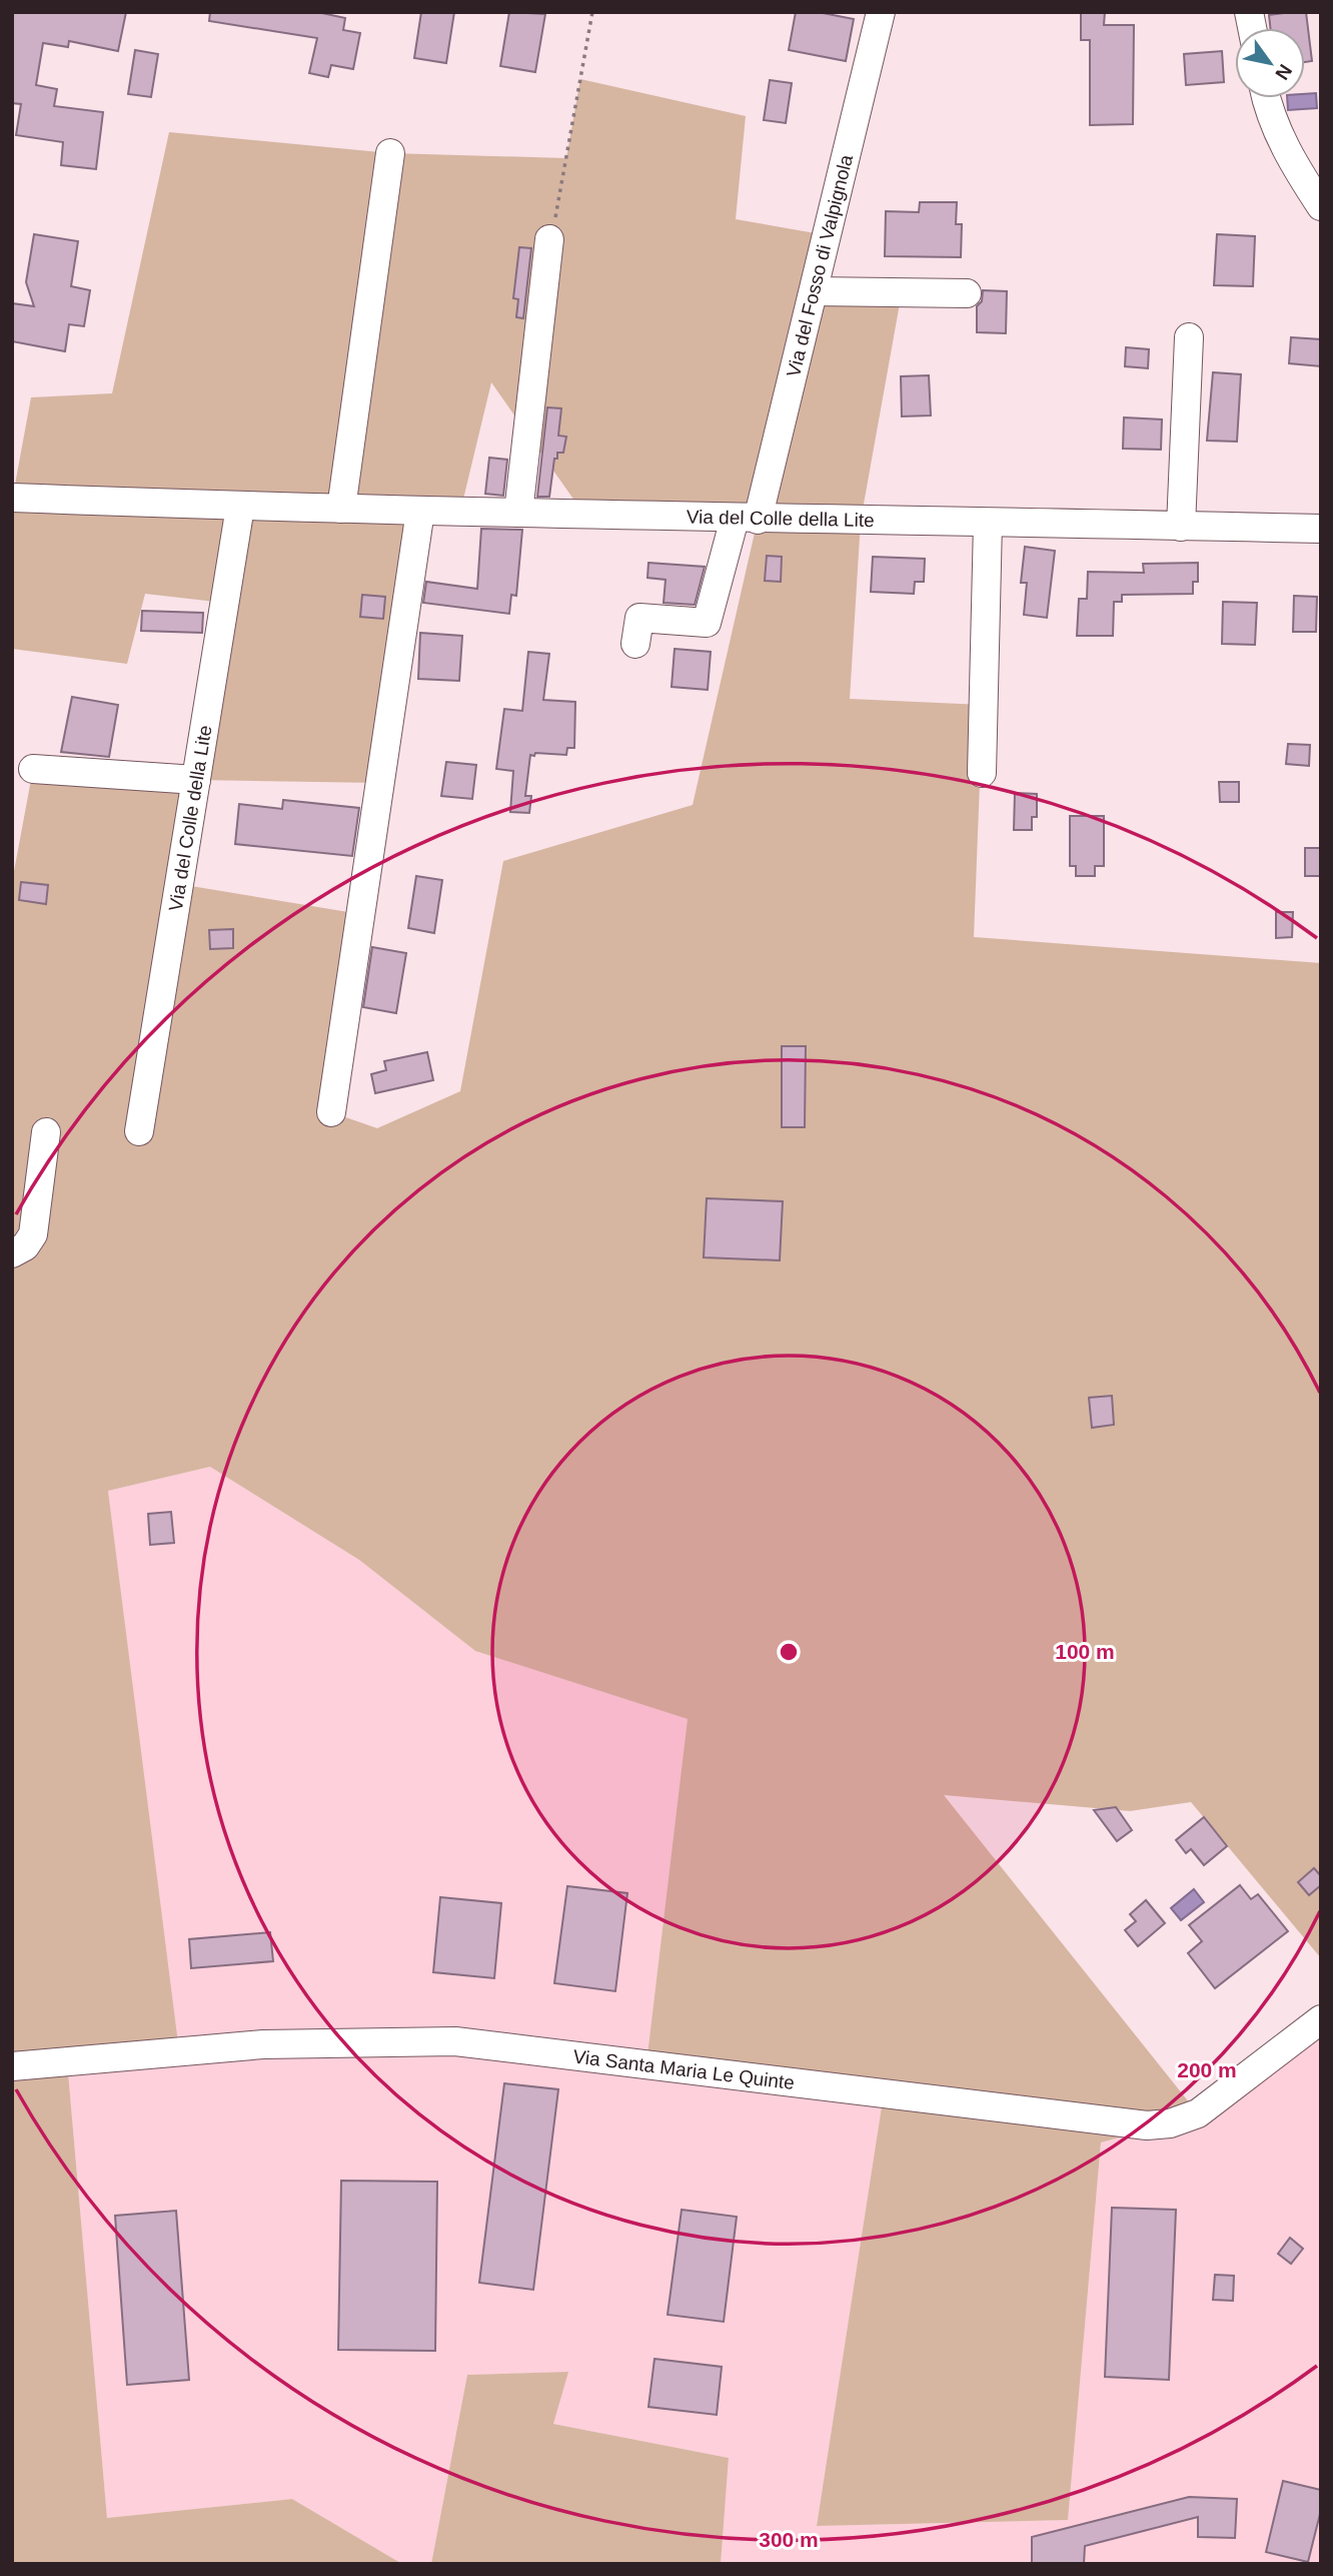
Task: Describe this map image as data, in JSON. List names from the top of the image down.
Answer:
{
  "streets": {
    "street": ["Via del Fosso di Valpignola", "Via del Colle della Lite", "Via Santa Maria Le Quinte"]
  },
  "crossings": [
    ["Via del Fosso di Valpignola", "Via del Colle della Lite"]
  ],
  "north": "bottom right",
  "rings": ["100 m", "200 m", "300 m"]
}
